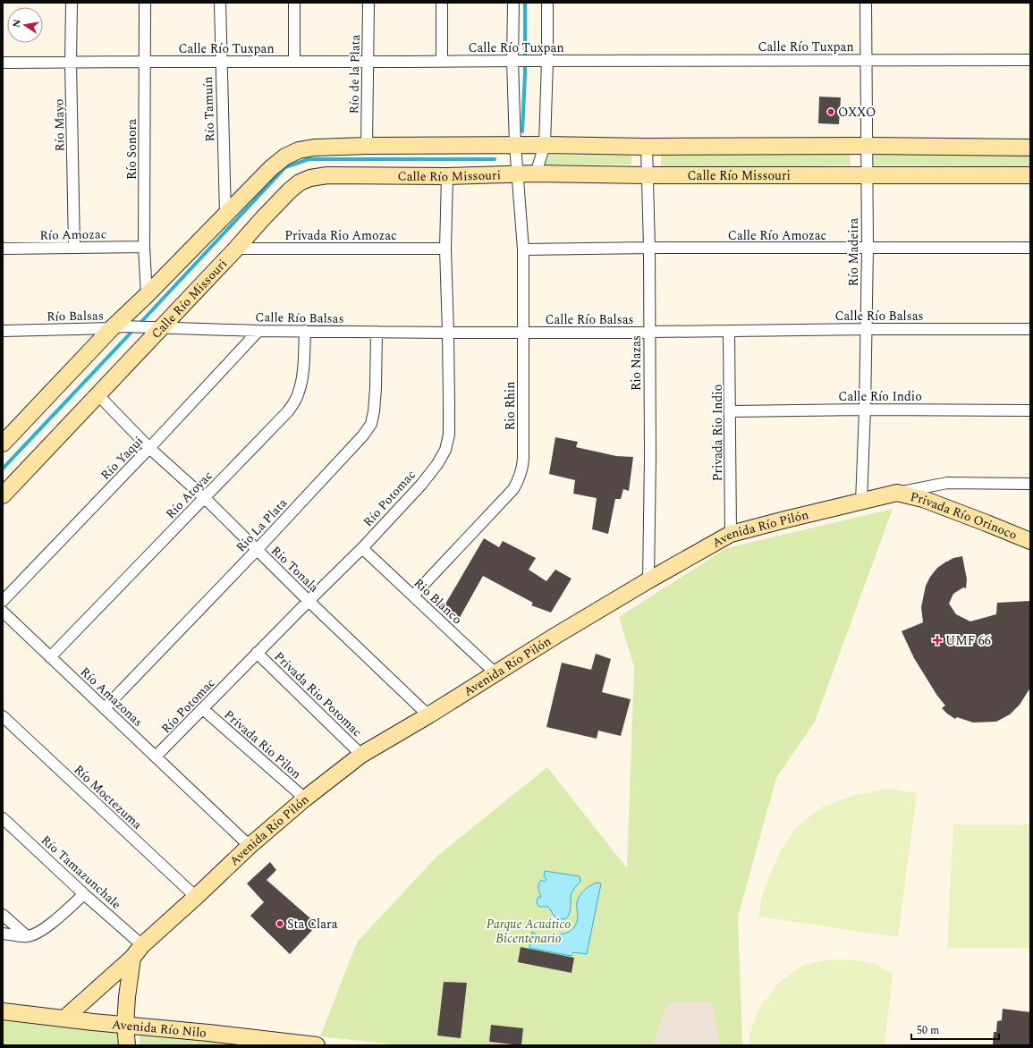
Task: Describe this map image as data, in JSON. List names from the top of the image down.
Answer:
{
  "streets": {
    "street": [
      "Calle Río Tuxpan",
      "Río de la Plata",
      "Río Tamuín",
      "Río Mayo",
      "Río Sonora",
      "Calle Río Missouri",
      "Río Amozac",
      "Privada Rio Amozac",
      "Calle Río Amozac",
      "Río Madeira",
      "Río Balsas",
      "Calle Río Balsas",
      "Rio Nazas",
      "Calle Río Indio",
      "Rio Rhin",
      "Privada Rio Indio",
      "Río Yaqui",
      "Río Atoyac",
      "Río Potomac",
      "Privada Río Orinoco",
      "Rio La Plata",
      "Avenida Río Pilón",
      "Rio Tonala",
      "Rio Blanco",
      "Privada Rio Potomac",
      "Río Amazonas",
      "Privada Rio Pilon",
      "Río Moctezuma",
      "Río Tamazunchale",
      "Avenida Río Nilo"
    ]
  },
  "crossings": [
    ["Calle Río Tuxpan", "Río de la Plata"],
    ["Calle Río Tuxpan", "Río Tamuín"],
    ["Calle Río Tuxpan", "Río Mayo"],
    ["Calle Río Tuxpan", "Río Sonora"],
    ["Calle Río Tuxpan", "Río Madeira"],
    ["Calle Río Tuxpan", "Rio Rhin"],
    ["Río Mayo", "Río Amozac"],
    ["Río Sonora", "Río Amozac"],
    ["Calle Río Missouri", "Privada Rio Amozac"],
    ["Calle Río Missouri", "Río Madeira"],
    ["Calle Río Missouri", "Río Balsas"],
    ["Calle Río Missouri", "Calle Río Balsas"],
    ["Calle Río Missouri", "Rio Nazas"],
    ["Calle Río Missouri", "Rio Rhin"],
    ["Calle Río Missouri", "Río Potomac"],
    ["Calle Río Missouri", "Rio Tonala"],
    ["Privada Rio Amozac", "Río Potomac"],
    ["Calle Río Amozac", "Río Madeira"],
    ["Calle Río Amozac", "Rio Nazas"],
    ["Calle Río Amozac", "Rio Rhin"],
    ["Río Madeira", "Calle Río Balsas"],
    ["Río Madeira", "Calle Río Indio"],
    ["Río Madeira", "Avenida Río Pilón"],
    ["Río Balsas", "Calle Río Balsas"],
    ["Calle Río Balsas", "Rio Nazas"],
    ["Calle Río Balsas", "Rio Rhin"],
    ["Calle Río Balsas", "Privada Rio Indio"],
    ["Calle Río Balsas", "Río Yaqui"],
    ["Calle Río Balsas", "Río Atoyac"],
    ["Calle Río Balsas", "Río Potomac"],
    ["Calle Río Balsas", "Rio La Plata"],
    ["Rio Nazas", "Avenida Río Pilón"],
    ["Calle Río Indio", "Privada Rio Indio"],
    ["Rio Rhin", "Rio Blanco"],
    ["Privada Rio Indio", "Avenida Río Pilón"],
    ["Río Yaqui", "Rio Tonala"],
    ["Río Atoyac", "Rio Tonala"],
    ["Río Atoyac", "Río Amazonas"],
    ["Río Potomac", "Rio Tonala"],
    ["Río Potomac", "Rio Blanco"],
    ["Río Potomac", "Privada Rio Potomac"],
    ["Río Potomac", "Río Amazonas"],
    ["Río Potomac", "Privada Rio Pilon"],
    ["Privada Río Orinoco", "Avenida Río Pilón"],
    ["Rio La Plata", "Rio Tonala"],
    ["Rio La Plata", "Río Amazonas"],
    ["Avenida Río Pilón", "Rio Tonala"],
    ["Avenida Río Pilón", "Rio Blanco"],
    ["Avenida Río Pilón", "Privada Rio Potomac"],
    ["Avenida Río Pilón", "Río Amazonas"],
    ["Avenida Río Pilón", "Privada Rio Pilon"],
    ["Avenida Río Pilón", "Río Moctezuma"],
    ["Avenida Río Pilón", "Río Tamazunchale"],
    ["Avenida Río Pilón", "Avenida Río Nilo"]
  ],
  "parks": ["Parque Acuático Bicentenario"],
  "places": {
    "other": ["OXXO", "Sta Clara"],
    "health": ["UMF 66"]
  },
  "scale_bar": "50 m",
  "north": "left"
}
